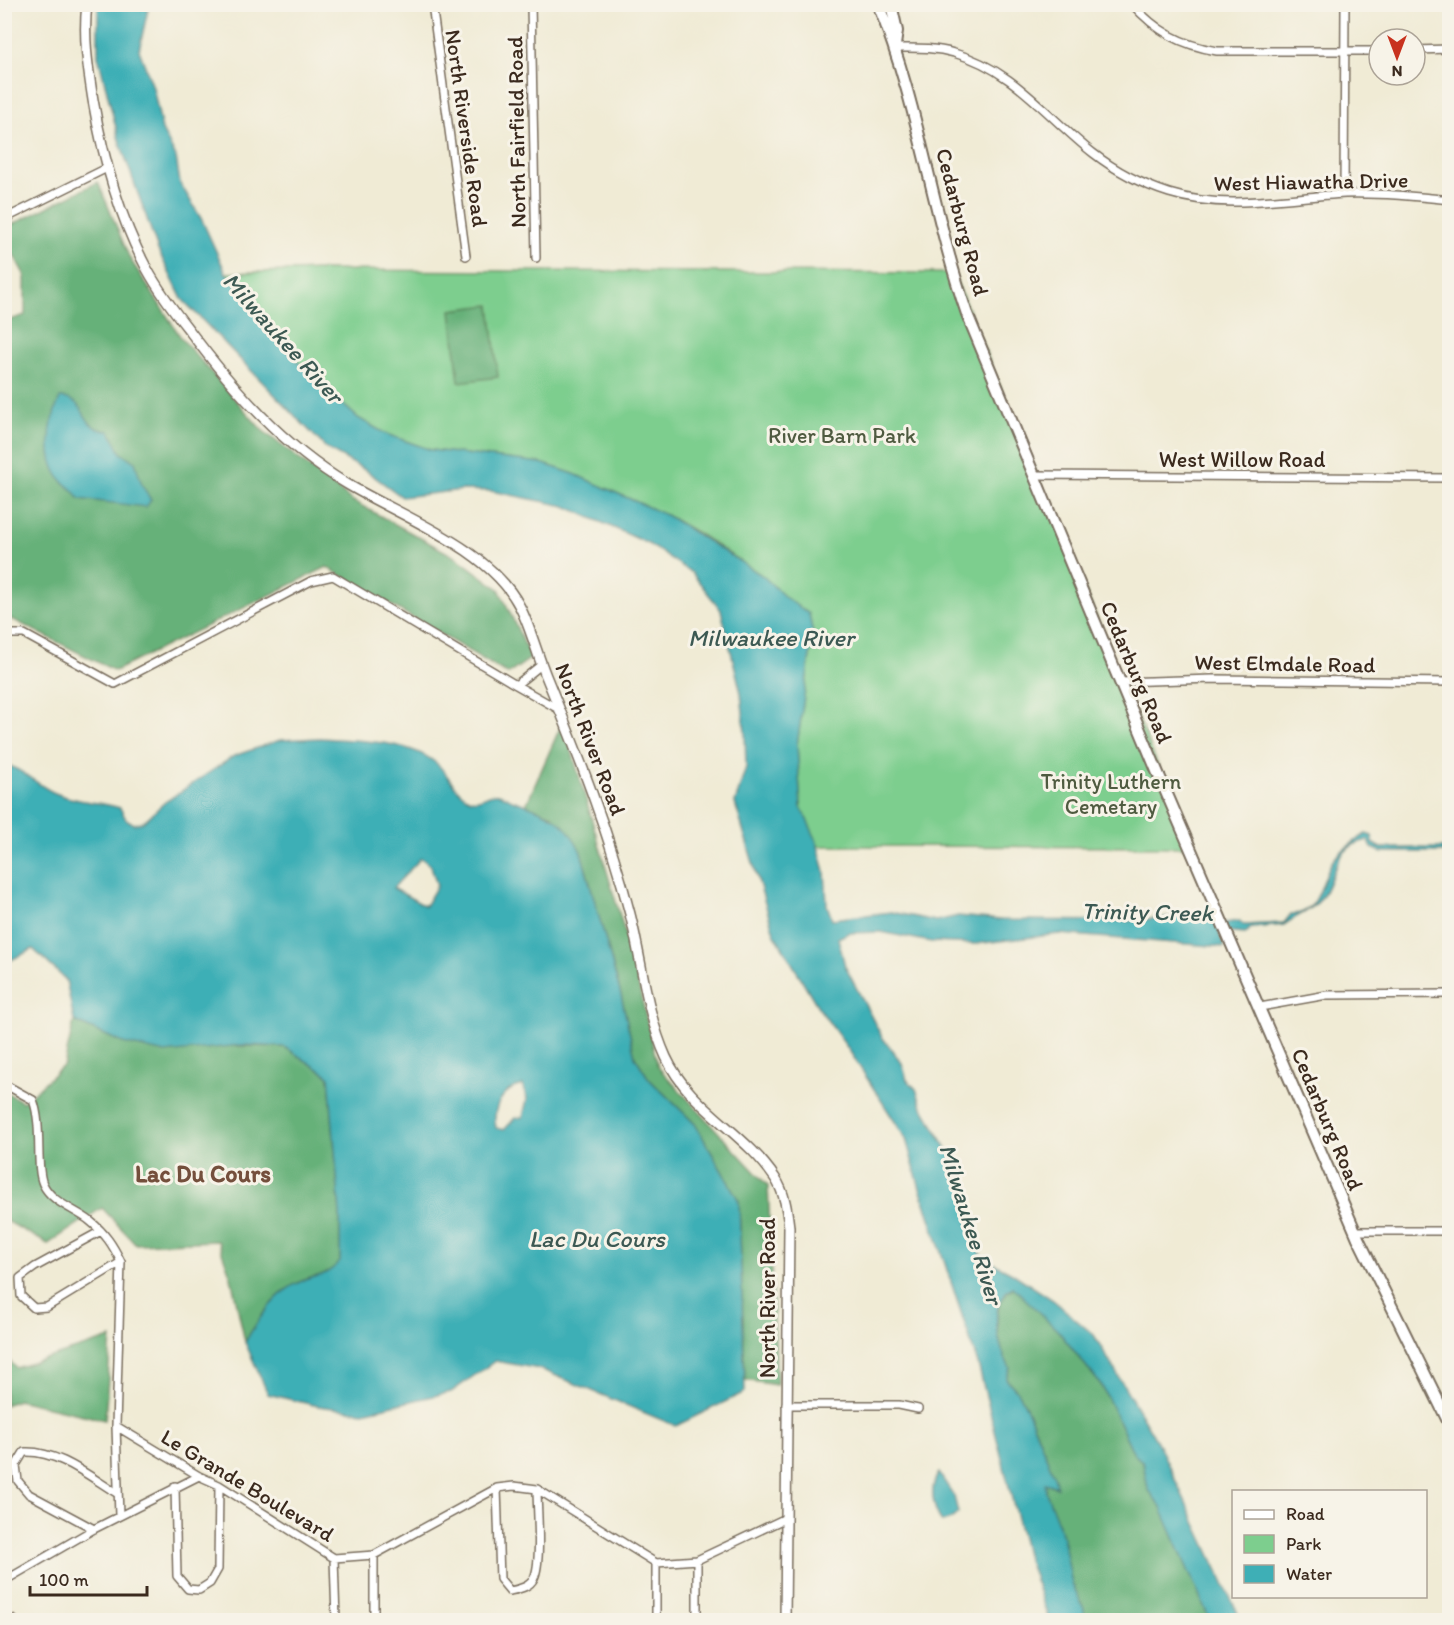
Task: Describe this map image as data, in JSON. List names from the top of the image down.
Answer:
{
  "streets": {
    "main road": ["Cedarburg Road"],
    "street": [
      "North Riverside Road",
      "North Fairfield Road",
      "West Hiawatha Drive",
      "West Willow Road",
      "West Elmdale Road",
      "North River Road",
      "Le Grande Boulevard"
    ]
  },
  "crossings": [
    ["West Hiawatha Drive", "Cedarburg Road"],
    ["Cedarburg Road", "West Willow Road"],
    ["Cedarburg Road", "West Elmdale Road"]
  ],
  "districts": ["Lac Du Cours"],
  "water": ["Milwaukee River", "Trinity Creek", "Lac Du Cours"],
  "parks": ["River Barn Park", "Trinity Luthern Cemetary"],
  "legend": ["Road", "Park", "Water"],
  "scale_bar": "100 m",
  "north": "bottom"
}
